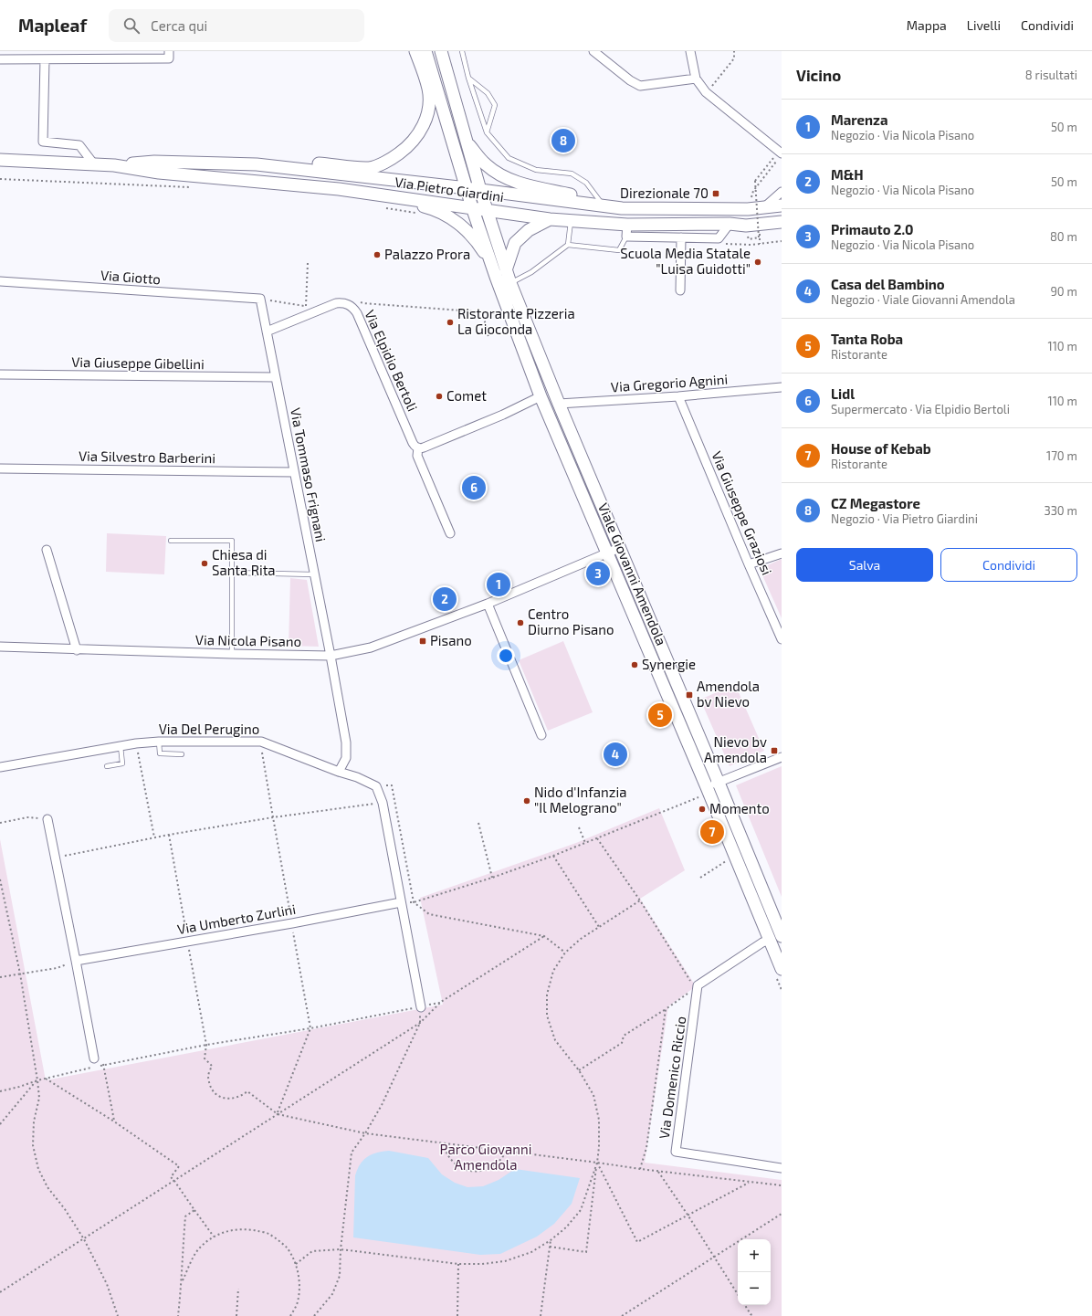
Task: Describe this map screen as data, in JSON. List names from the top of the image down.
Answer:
{
  "streets": {
    "main road": ["Via Pietro Giardini", "Viale Giovanni Amendola"],
    "street": [
      "Via Giotto",
      "Via Elpidio Bertoli",
      "Via Giuseppe Gibellini",
      "Via Gregorio Agnini",
      "Via Silvestro Barberini",
      "Via Tommaso Frignani",
      "Via Giuseppe Graziosi",
      "Via Nicola Pisano",
      "Via Del Perugino",
      "Via Umberto Zurlini",
      "Via Domenico Riccio"
    ]
  },
  "crossings": [
    ["Via Pietro Giardini", "Viale Giovanni Amendola"],
    ["Via Giotto", "Via Tommaso Frignani"],
    ["Via Elpidio Bertoli", "Via Tommaso Frignani"],
    ["Via Giuseppe Gibellini", "Via Tommaso Frignani"],
    ["Via Gregorio Agnini", "Via Giuseppe Graziosi"],
    ["Via Gregorio Agnini", "Viale Giovanni Amendola"],
    ["Via Silvestro Barberini", "Via Tommaso Frignani"],
    ["Via Tommaso Frignani", "Via Nicola Pisano"],
    ["Viale Giovanni Amendola", "Via Nicola Pisano"],
    ["Viale Giovanni Amendola", "Via Domenico Riccio"]
  ],
  "parks": ["Parco Giovanni Amendola"],
  "places": {
    "transit": [
      "Direzionale 70",
      "Pisano",
      "Amendola bv Nievo",
      "Nievo bv Amendola"
    ],
    "other": [
      "Palazzo Prora",
      "Scuola Media Statale \"Luisa Guidotti\"",
      "Ristorante Pizzeria La Gioconda",
      "Comet",
      "Chiesa di Santa Rita",
      "Centro Diurno Pisano",
      "Synergie",
      "Nido d'Infanzia \"Il Melograno\"",
      "Momento"
    ]
  },
  "page": {
    "header": "Mapleaf",
    "search": "Cerca qui",
    "nav": ["Mappa", "Livelli", "Condividi"],
    "heading": ["Vicino", "8 risultati"],
    "list": [
      {
        "mark": "1",
        "name": "Marenza",
        "note": "Negozio · Via Nicola Pisano",
        "value": "50 m"
      },
      {
        "mark": "2",
        "name": "M&H",
        "note": "Negozio · Via Nicola Pisano",
        "value": "50 m"
      },
      {
        "mark": "3",
        "name": "Primauto 2.0",
        "note": "Negozio · Via Nicola Pisano",
        "value": "80 m"
      },
      {
        "mark": "4",
        "name": "Casa del Bambino",
        "note": "Negozio · Viale Giovanni Amendola",
        "value": "90 m"
      },
      {
        "mark": "5",
        "name": "Tanta Roba",
        "note": "Ristorante",
        "value": "110 m"
      },
      {
        "mark": "6",
        "name": "Lidl",
        "note": "Supermercato · Via Elpidio Bertoli",
        "value": "110 m"
      },
      {
        "mark": "7",
        "name": "House of Kebab",
        "note": "Ristorante",
        "value": "170 m"
      },
      {
        "mark": "8",
        "name": "CZ Megastore",
        "note": "Negozio · Via Pietro Giardini",
        "value": "330 m"
      }
    ],
    "pins": [
      "8",
      "6",
      "3",
      "1",
      "2",
      "5",
      "4",
      "7"
    ],
    "buttons": ["Salva", "Condividi"],
    "map_buttons": ["+", "−"]
  }
}
